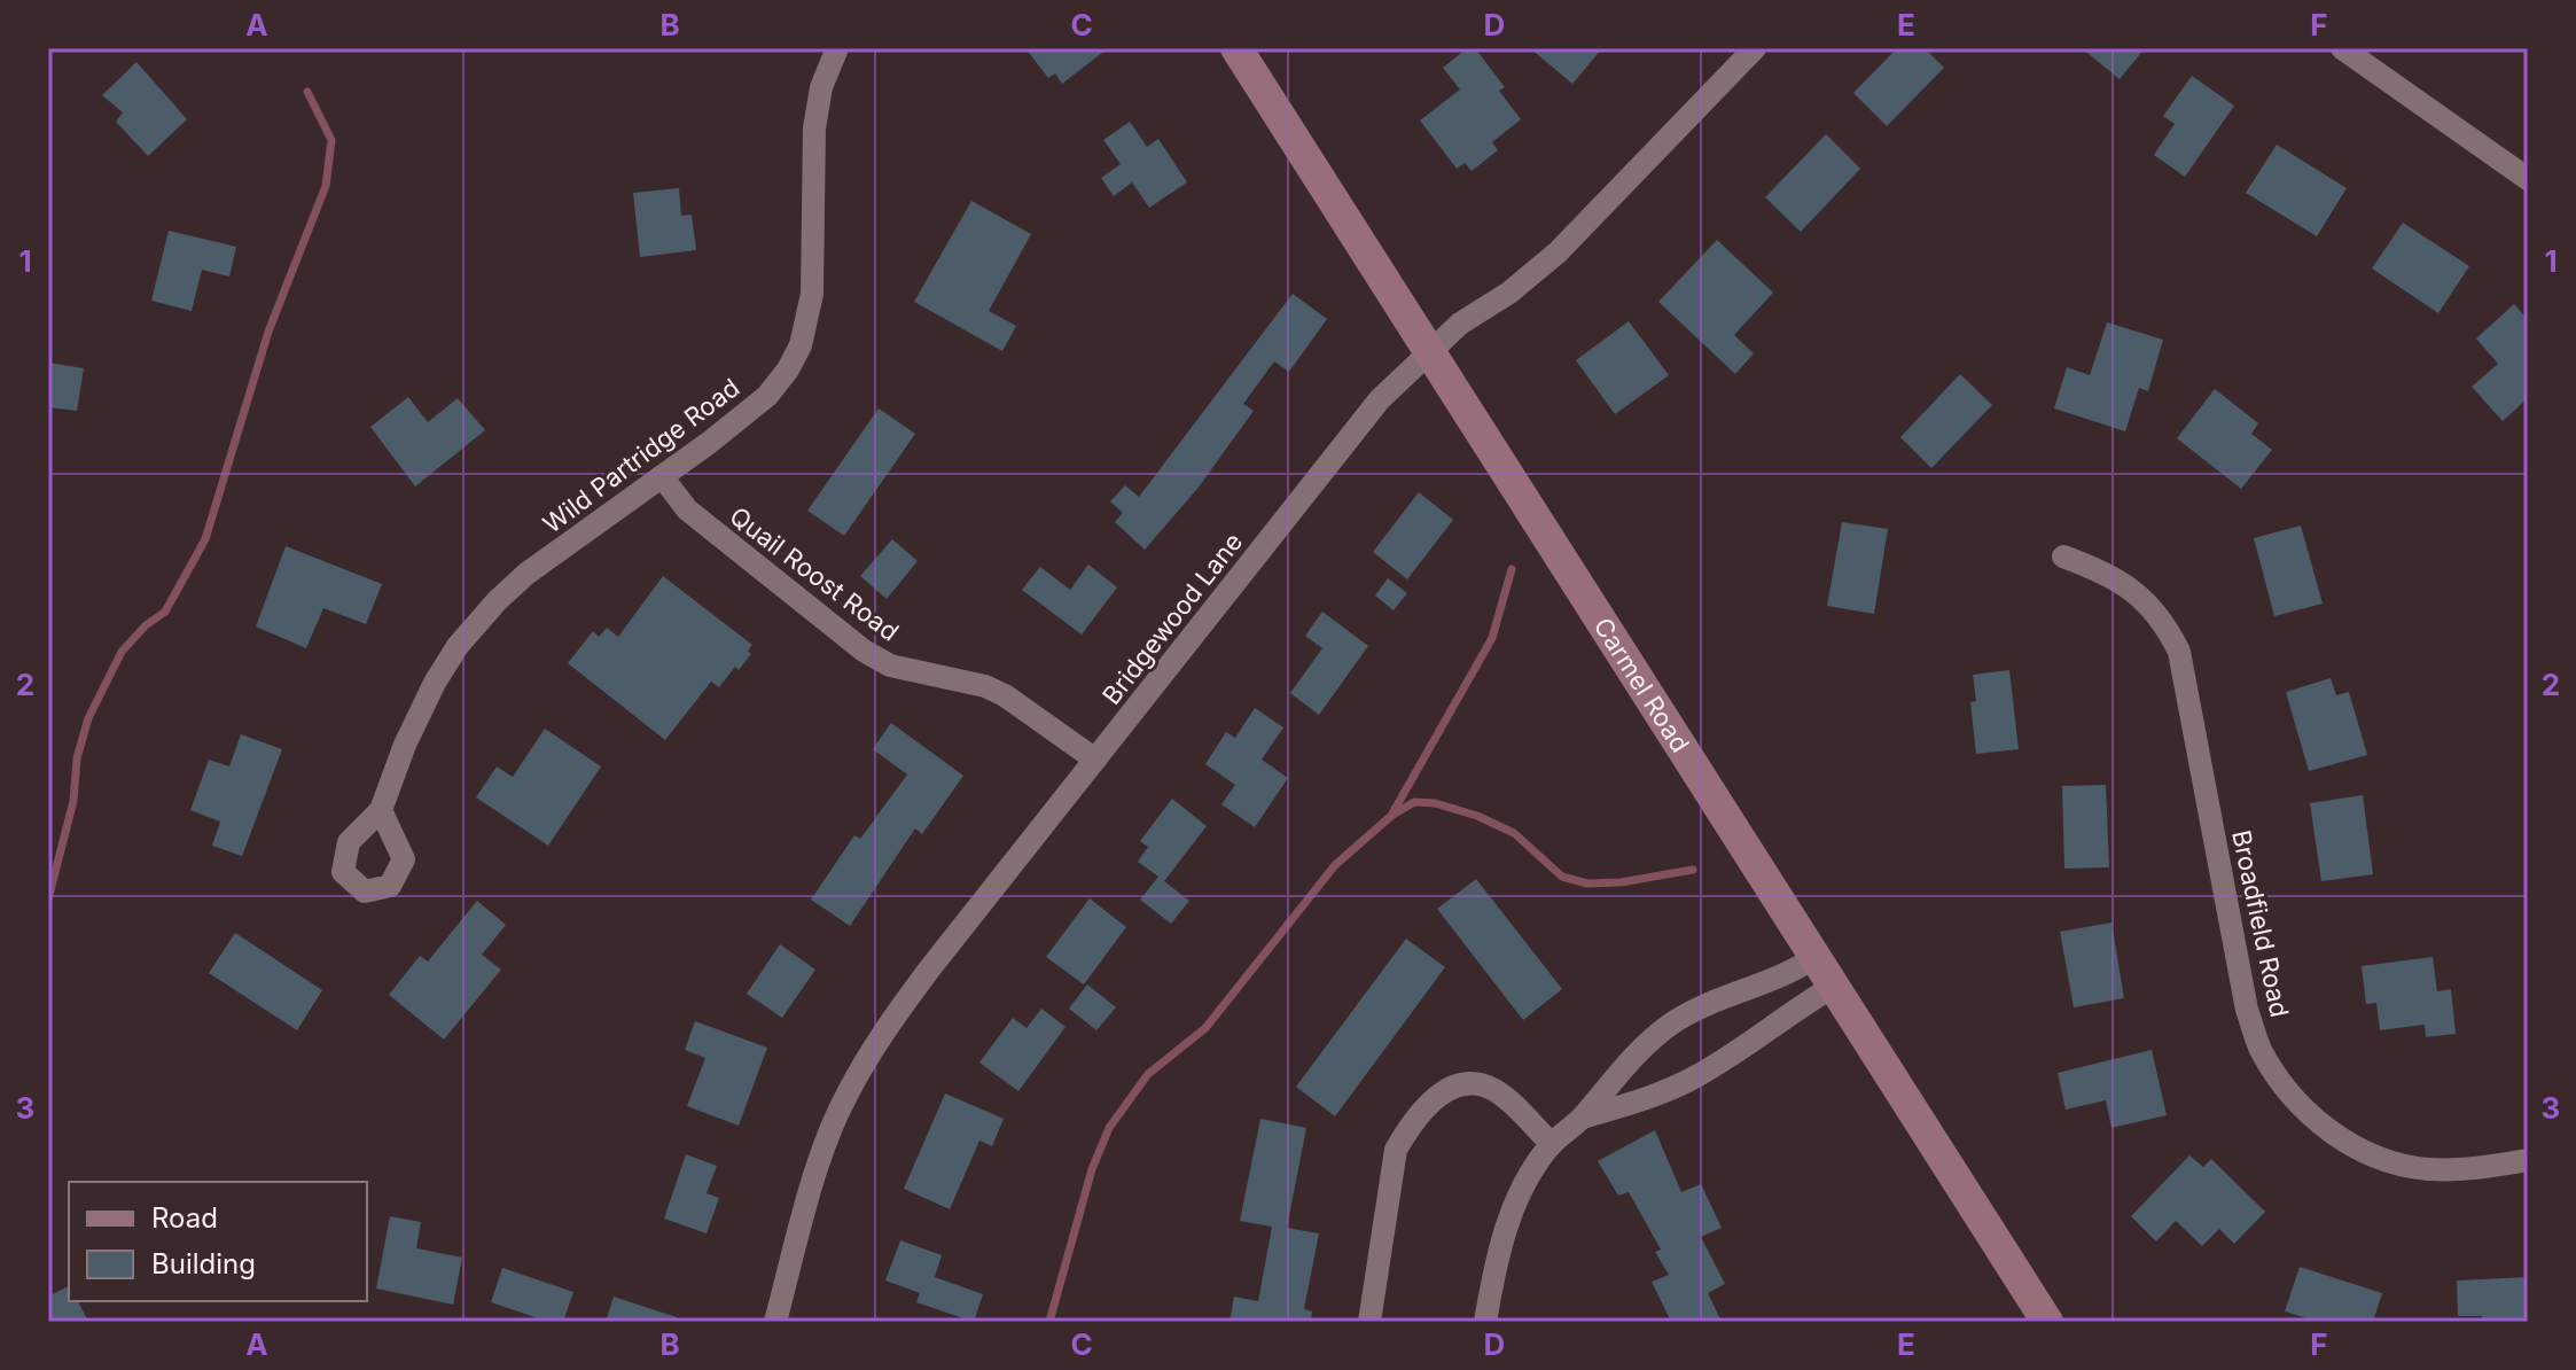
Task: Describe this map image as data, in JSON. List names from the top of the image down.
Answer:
{
  "streets": {
    "main road": ["Carmel Road"],
    "street": [
      "Wild Partridge Road",
      "Quail Roost Road",
      "Bridgewood Lane",
      "Broadfield Road"
    ]
  },
  "crossings": [
    ["Wild Partridge Road", "Quail Roost Road"],
    ["Quail Roost Road", "Bridgewood Lane"],
    ["Bridgewood Lane", "Carmel Road"]
  ],
  "legend": ["Road", "Building"],
  "grid": {
    "columns": [
      "A",
      "B",
      "C",
      "D",
      "E",
      "F"
    ],
    "rows": ["1", "2", "3"]
  }
}
